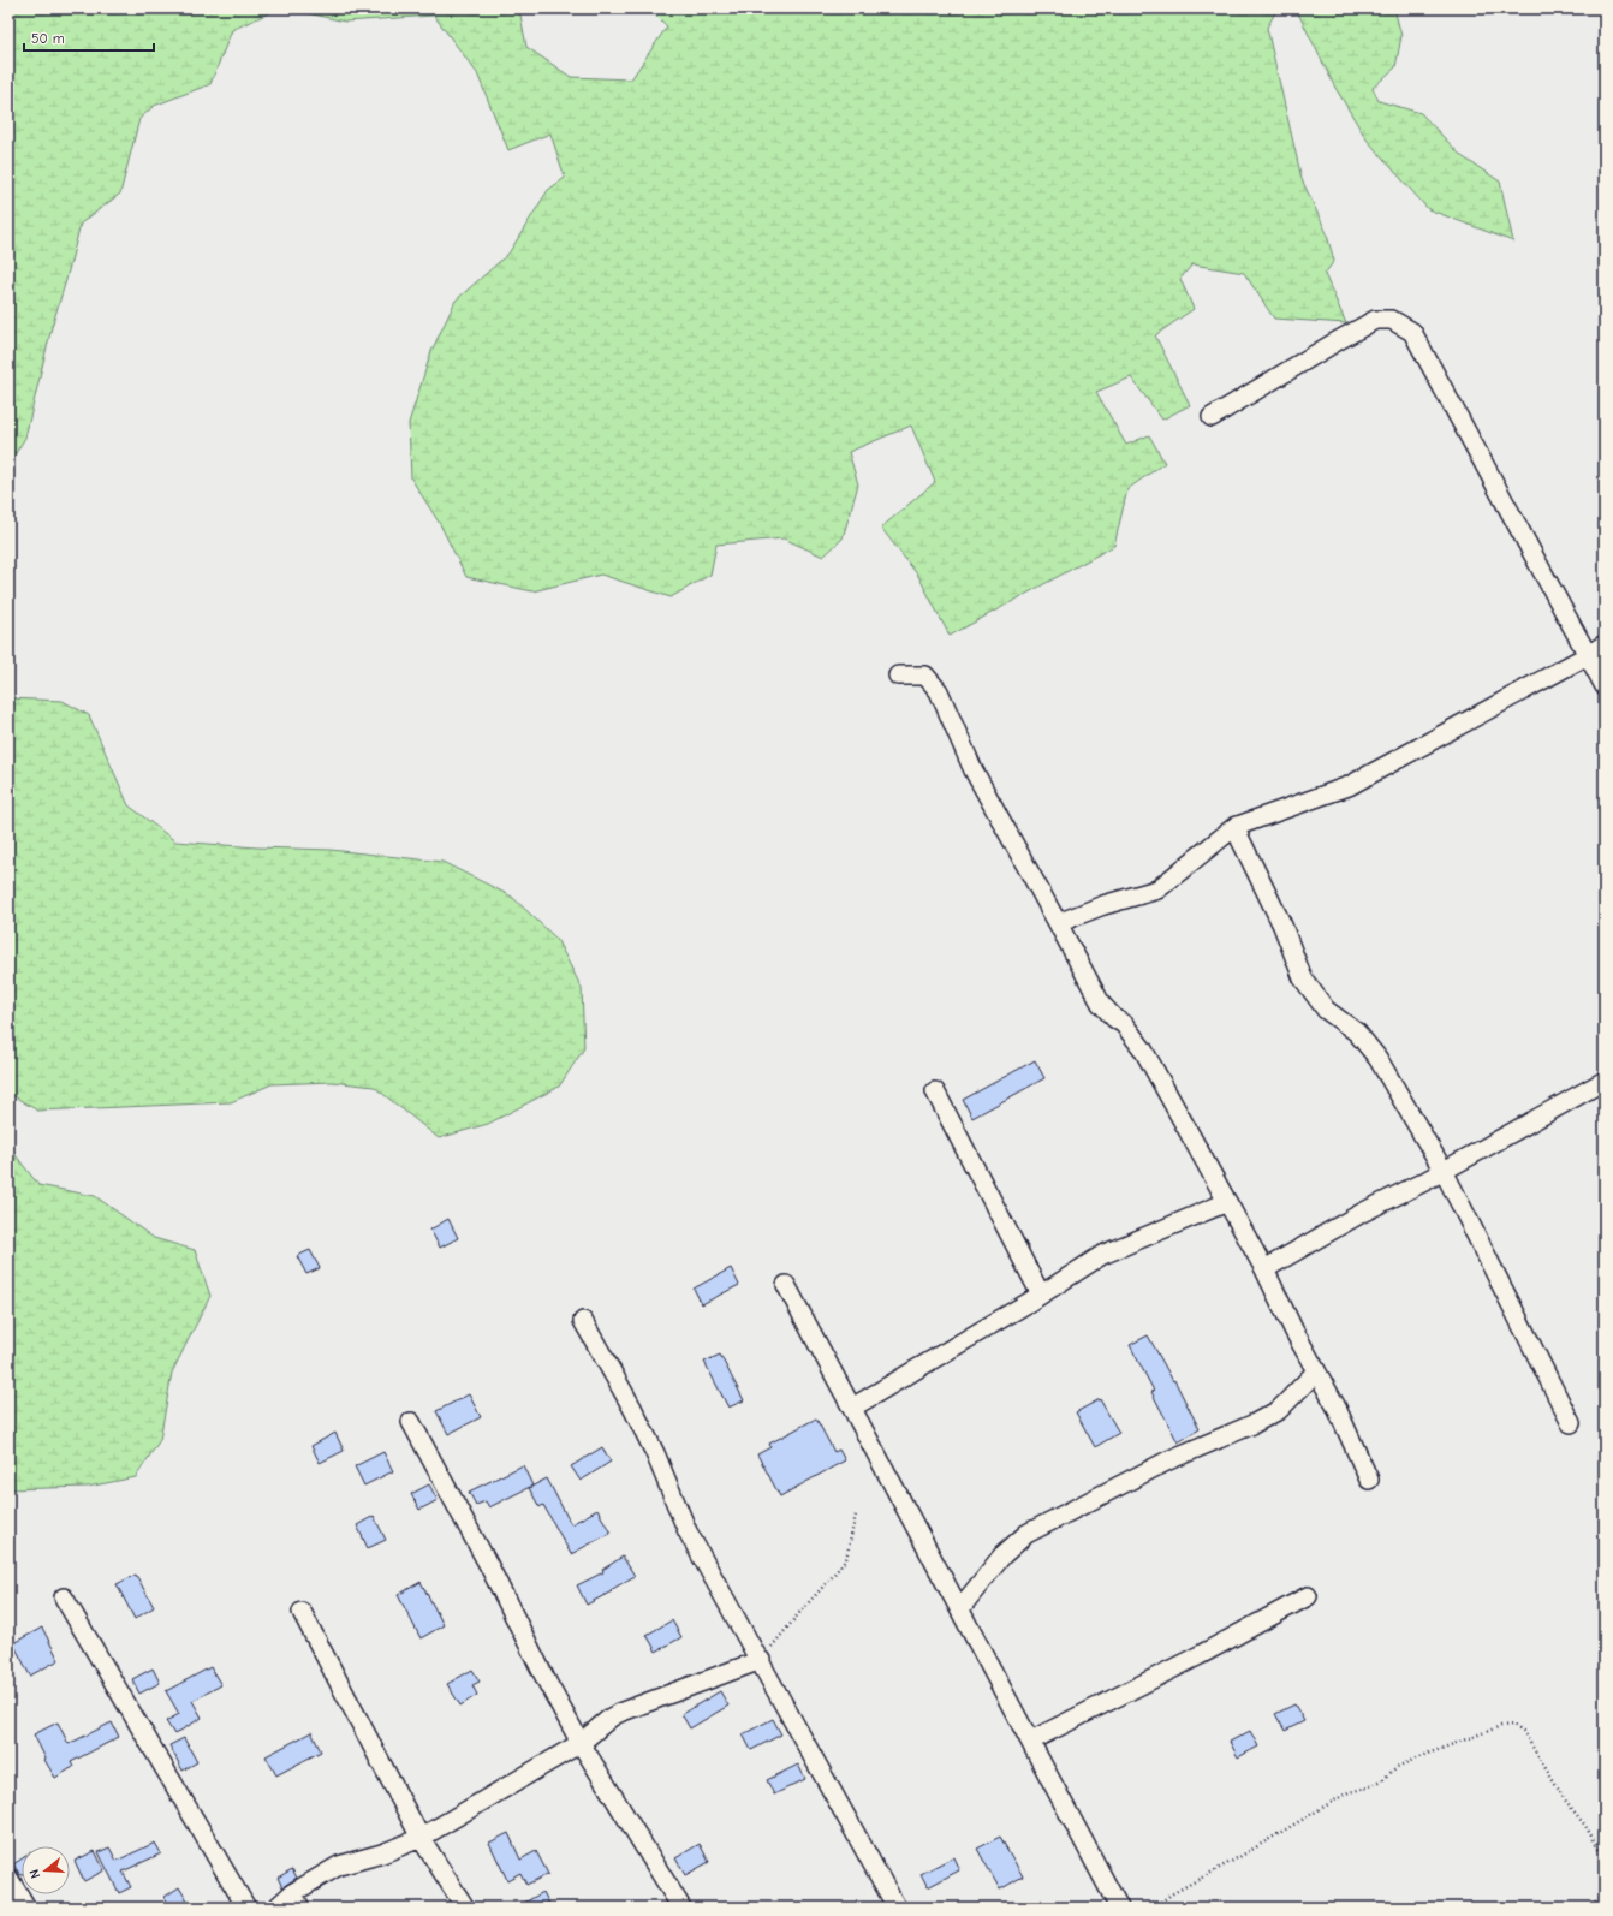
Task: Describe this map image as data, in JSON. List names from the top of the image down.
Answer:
{
  "scale_bar": "50 m",
  "north": "left"
}
